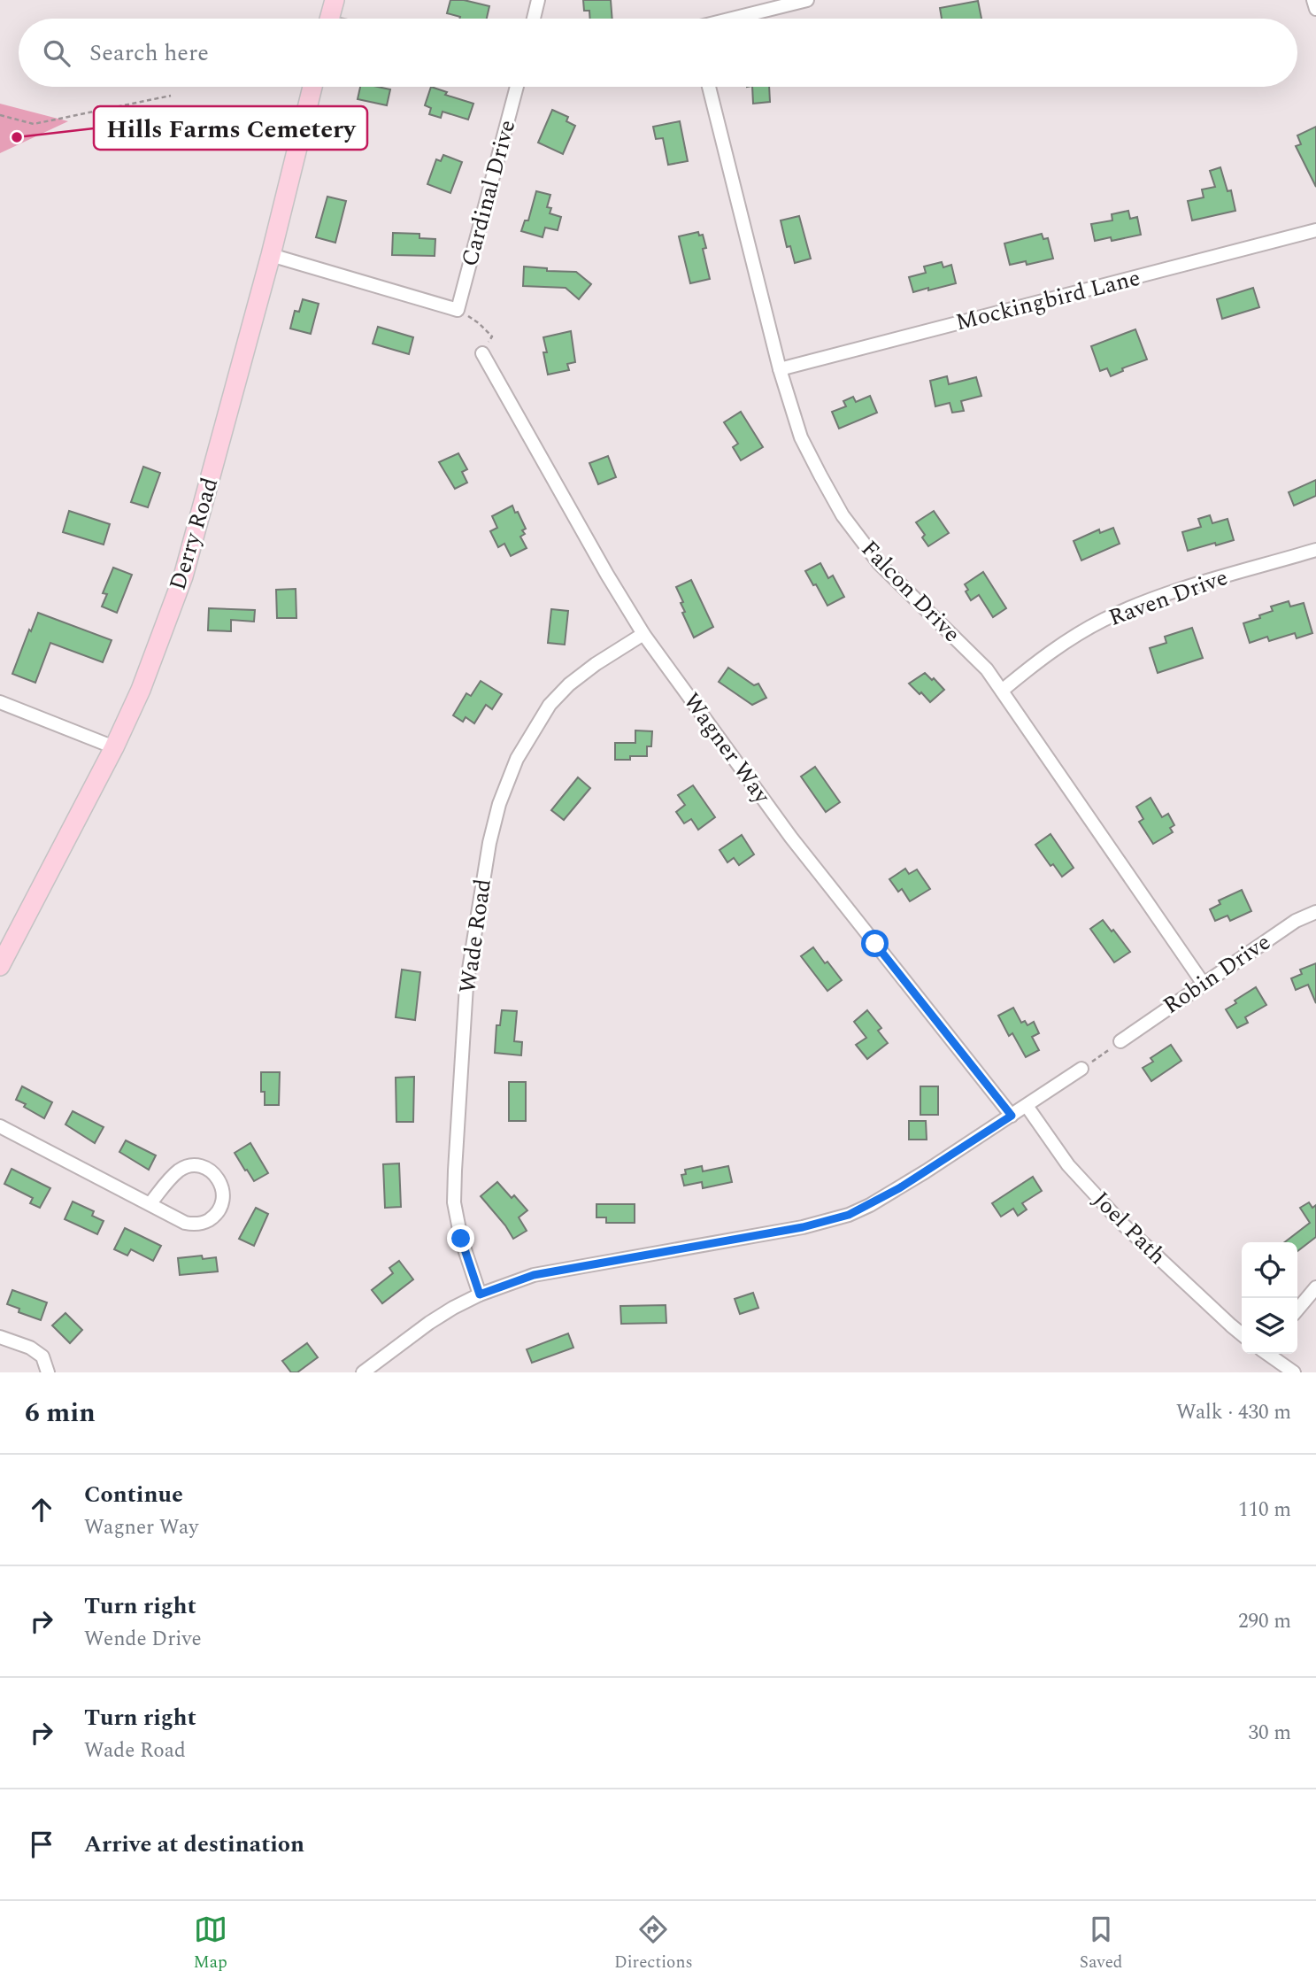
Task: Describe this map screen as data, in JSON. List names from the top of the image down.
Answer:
{
  "streets": {
    "main road": ["Derry Road"],
    "street": [
      "Cardinal Drive",
      "Mockingbird Lane",
      "Falcon Drive",
      "Raven Drive",
      "Wagner Way",
      "Wade Road",
      "Robin Drive",
      "Joel Path"
    ]
  },
  "crossings": [
    ["Mockingbird Lane", "Falcon Drive"],
    ["Falcon Drive", "Raven Drive"],
    ["Falcon Drive", "Robin Drive"],
    ["Wagner Way", "Wade Road"]
  ],
  "places": ["Hills Farms Cemetery"],
  "page": {
    "search": "Search here",
    "heading": ["6 min", "Walk · 430 m"],
    "list": [
      ["Continue", "Wagner Way", "110 m"],
      ["Turn right", "Wende Drive", "290 m"],
      ["Turn right", "Wade Road", "30 m"],
      "Arrive at destination"
    ],
    "nav": ["Map", "Directions", "Saved"]
  }
}
